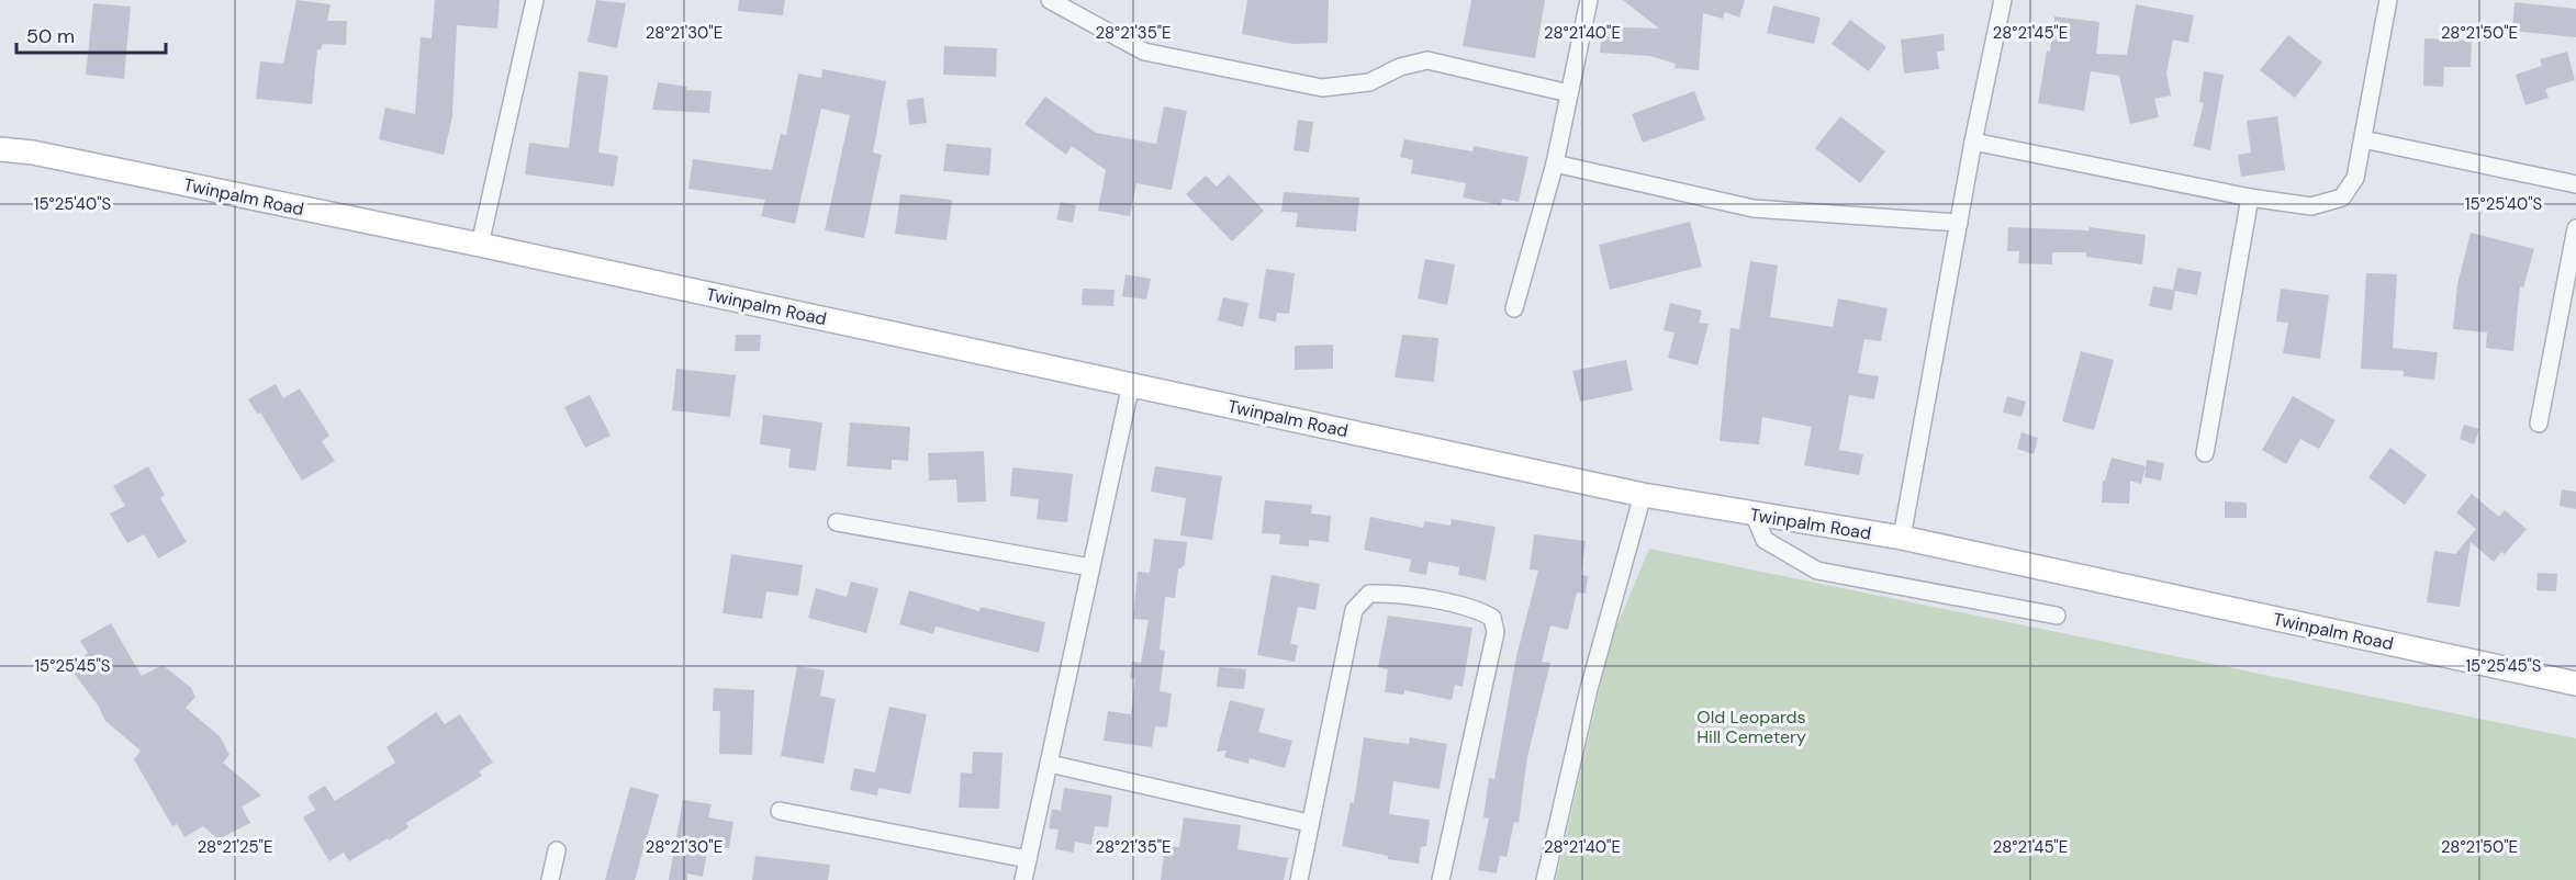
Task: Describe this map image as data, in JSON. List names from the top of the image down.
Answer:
{
  "streets": {
    "main road": ["Twinpalm Road"]
  },
  "parks": ["Old Leopards Hill Cemetery"],
  "scale_bar": "50 m",
  "coordinates": [
    "28°21'30\"E",
    "28°21'35\"E",
    "28°21'40\"E",
    "28°21'45\"E",
    "28°21'50\"E",
    "15°25'40\"S",
    "15°25'45\"S",
    "28°21'25\"E"
  ]
}
